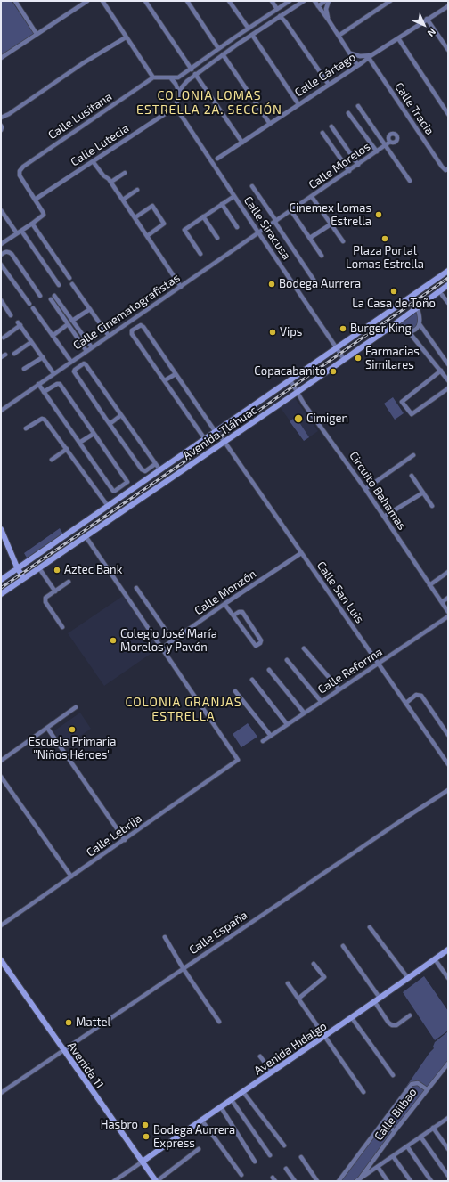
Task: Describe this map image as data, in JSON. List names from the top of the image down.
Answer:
{
  "streets": {
    "main road": ["Avenida Tláhuac", "Avenida Hidalgo", "Avenida 11"],
    "street": [
      "Calle Cártago",
      "Calle Tracia",
      "Calle Lusitana",
      "Calle Lutecia",
      "Calle Morelos",
      "Calle Siracusa",
      "Calle Cinematografistas",
      "Circuito Bahamas",
      "Calle Monzón",
      "Calle San Luis",
      "Calle Reforma",
      "Calle Lebrija",
      "Calle España",
      "Calle Bilbao"
    ]
  },
  "crossings": [
    ["Calle Cártago", "Calle Tracia"],
    ["Calle Lusitana", "Calle Lutecia"],
    ["Calle Lutecia", "Calle Siracusa"],
    ["Calle Morelos", "Calle Cinematografistas"],
    ["Calle Siracusa", "Calle Cinematografistas"],
    ["Calle Siracusa", "Avenida Tláhuac"],
    ["Avenida Tláhuac", "Circuito Bahamas"],
    ["Avenida Tláhuac", "Calle San Luis"],
    ["Calle Monzón", "Calle San Luis"],
    ["Calle Monzón", "Calle Lebrija"],
    ["Calle San Luis", "Calle Reforma"],
    ["Calle España", "Avenida 11"],
    ["Avenida Hidalgo", "Avenida 11"]
  ],
  "districts": ["COLONIA LOMAS ESTRELLA 2A. SECCIÓN", "COLONIA GRANJAS ESTRELLA"],
  "places": [
    "Cinemex Lomas Estrella",
    "Plaza Portal Lomas Estrella",
    "Bodega Aurrera",
    "La Casa de Toño",
    "Burger King",
    "Vips",
    "Farmacias Similares",
    "Copacabanito",
    "Cimigen",
    "Aztec Bank",
    "Colegio José María Morelos y Pavón",
    "Escuela Primaria \"Niños Héroes\"",
    "Mattel",
    "Hasbro",
    "Bodega Aurrera Express"
  ],
  "north": "bottom right"
}
